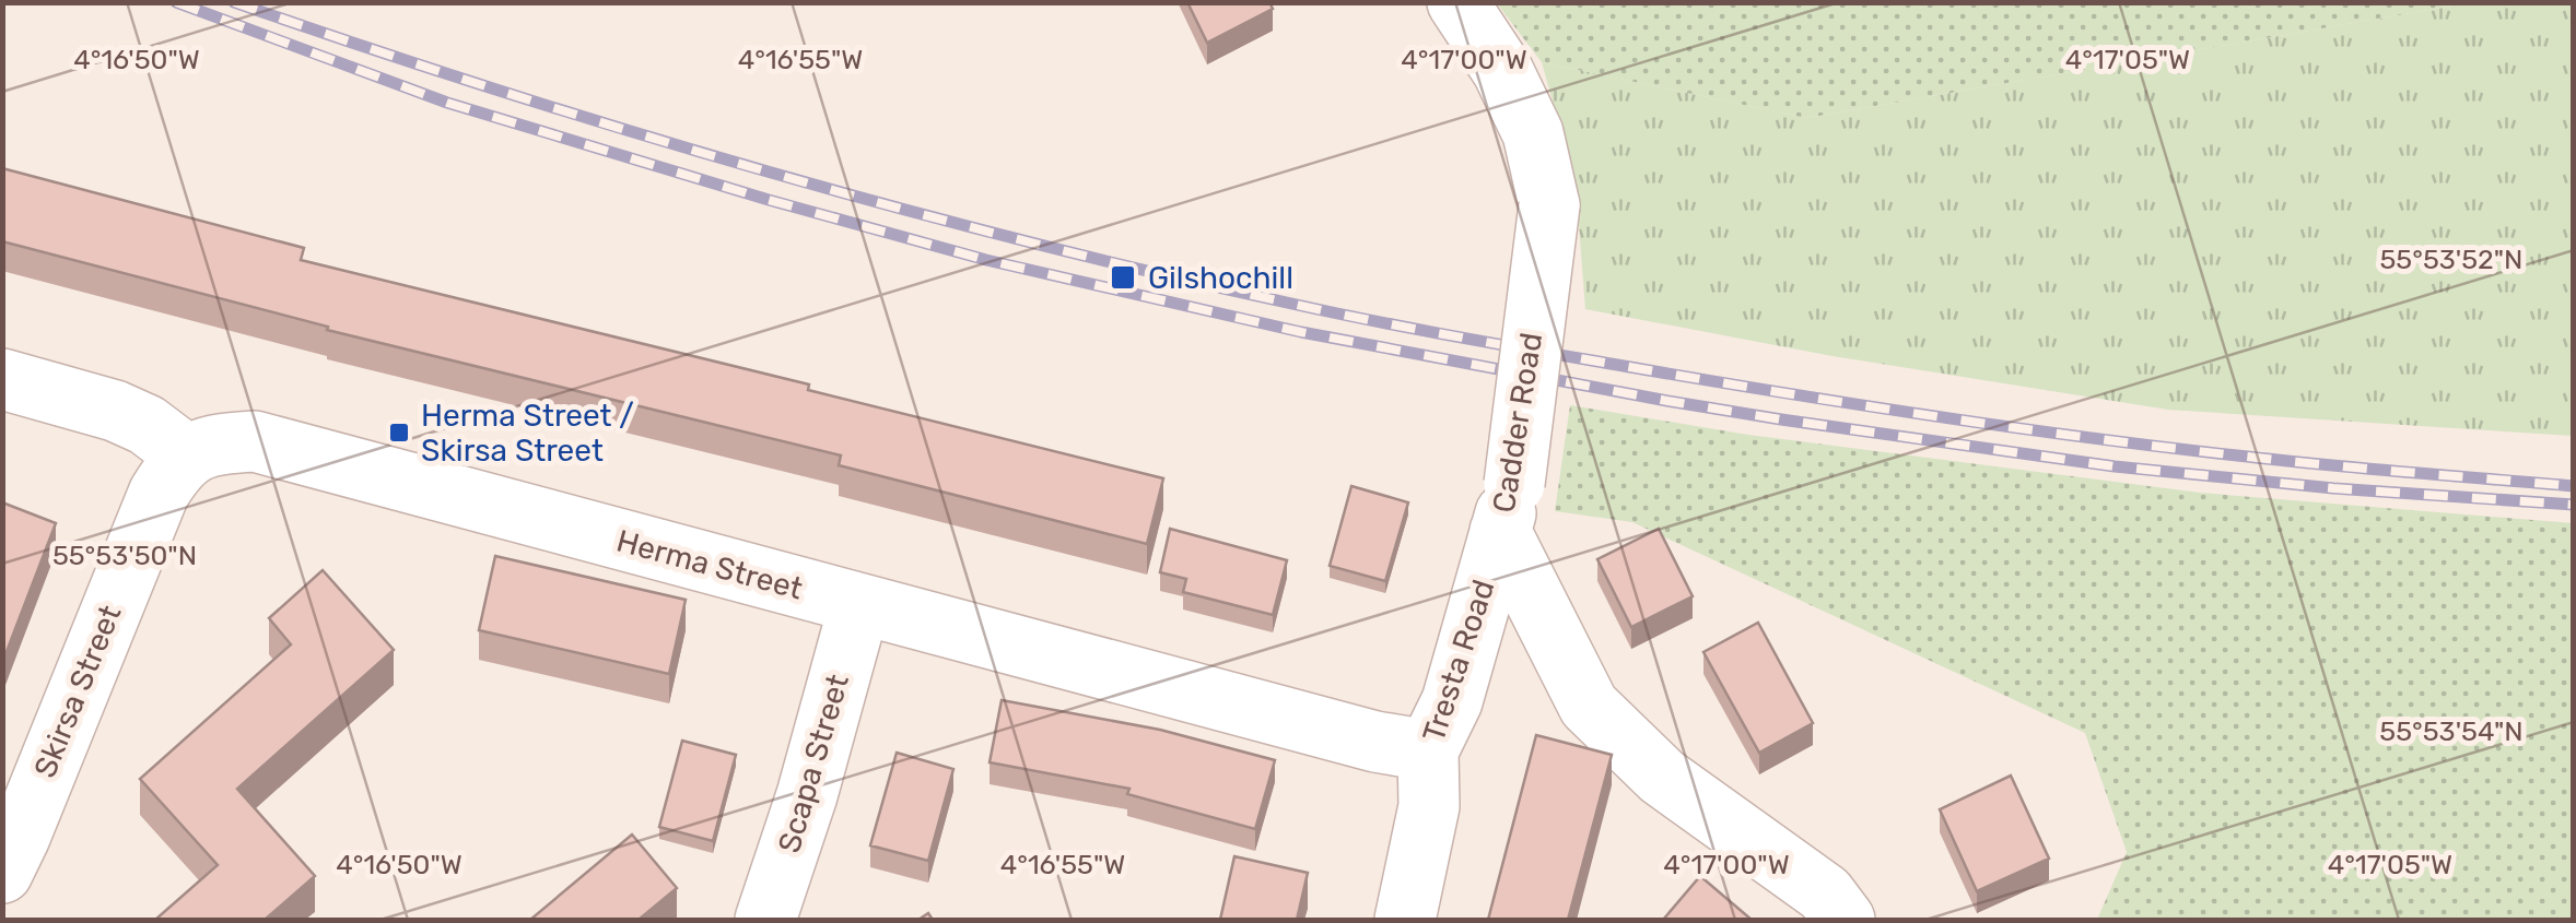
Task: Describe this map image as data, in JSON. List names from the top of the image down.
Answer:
{
  "streets": {
    "street": [
      "Cadder Road",
      "Herma Street",
      "Tresta Road",
      "Skirsa Street",
      "Scapa Street"
    ]
  },
  "crossings": [
    ["Cadder Road", "Tresta Road"],
    ["Herma Street", "Tresta Road"],
    ["Herma Street", "Skirsa Street"],
    ["Herma Street", "Scapa Street"]
  ],
  "places": {
    "transit": ["Gilshochill", "Herma Street / Skirsa Street"]
  },
  "coordinates": [
    "4°16'50\"W",
    "4°16'55\"W",
    "4°17'00\"W",
    "4°17'05\"W",
    "55°53'52\"N",
    "55°53'50\"N",
    "55°53'54\"N"
  ]
}
